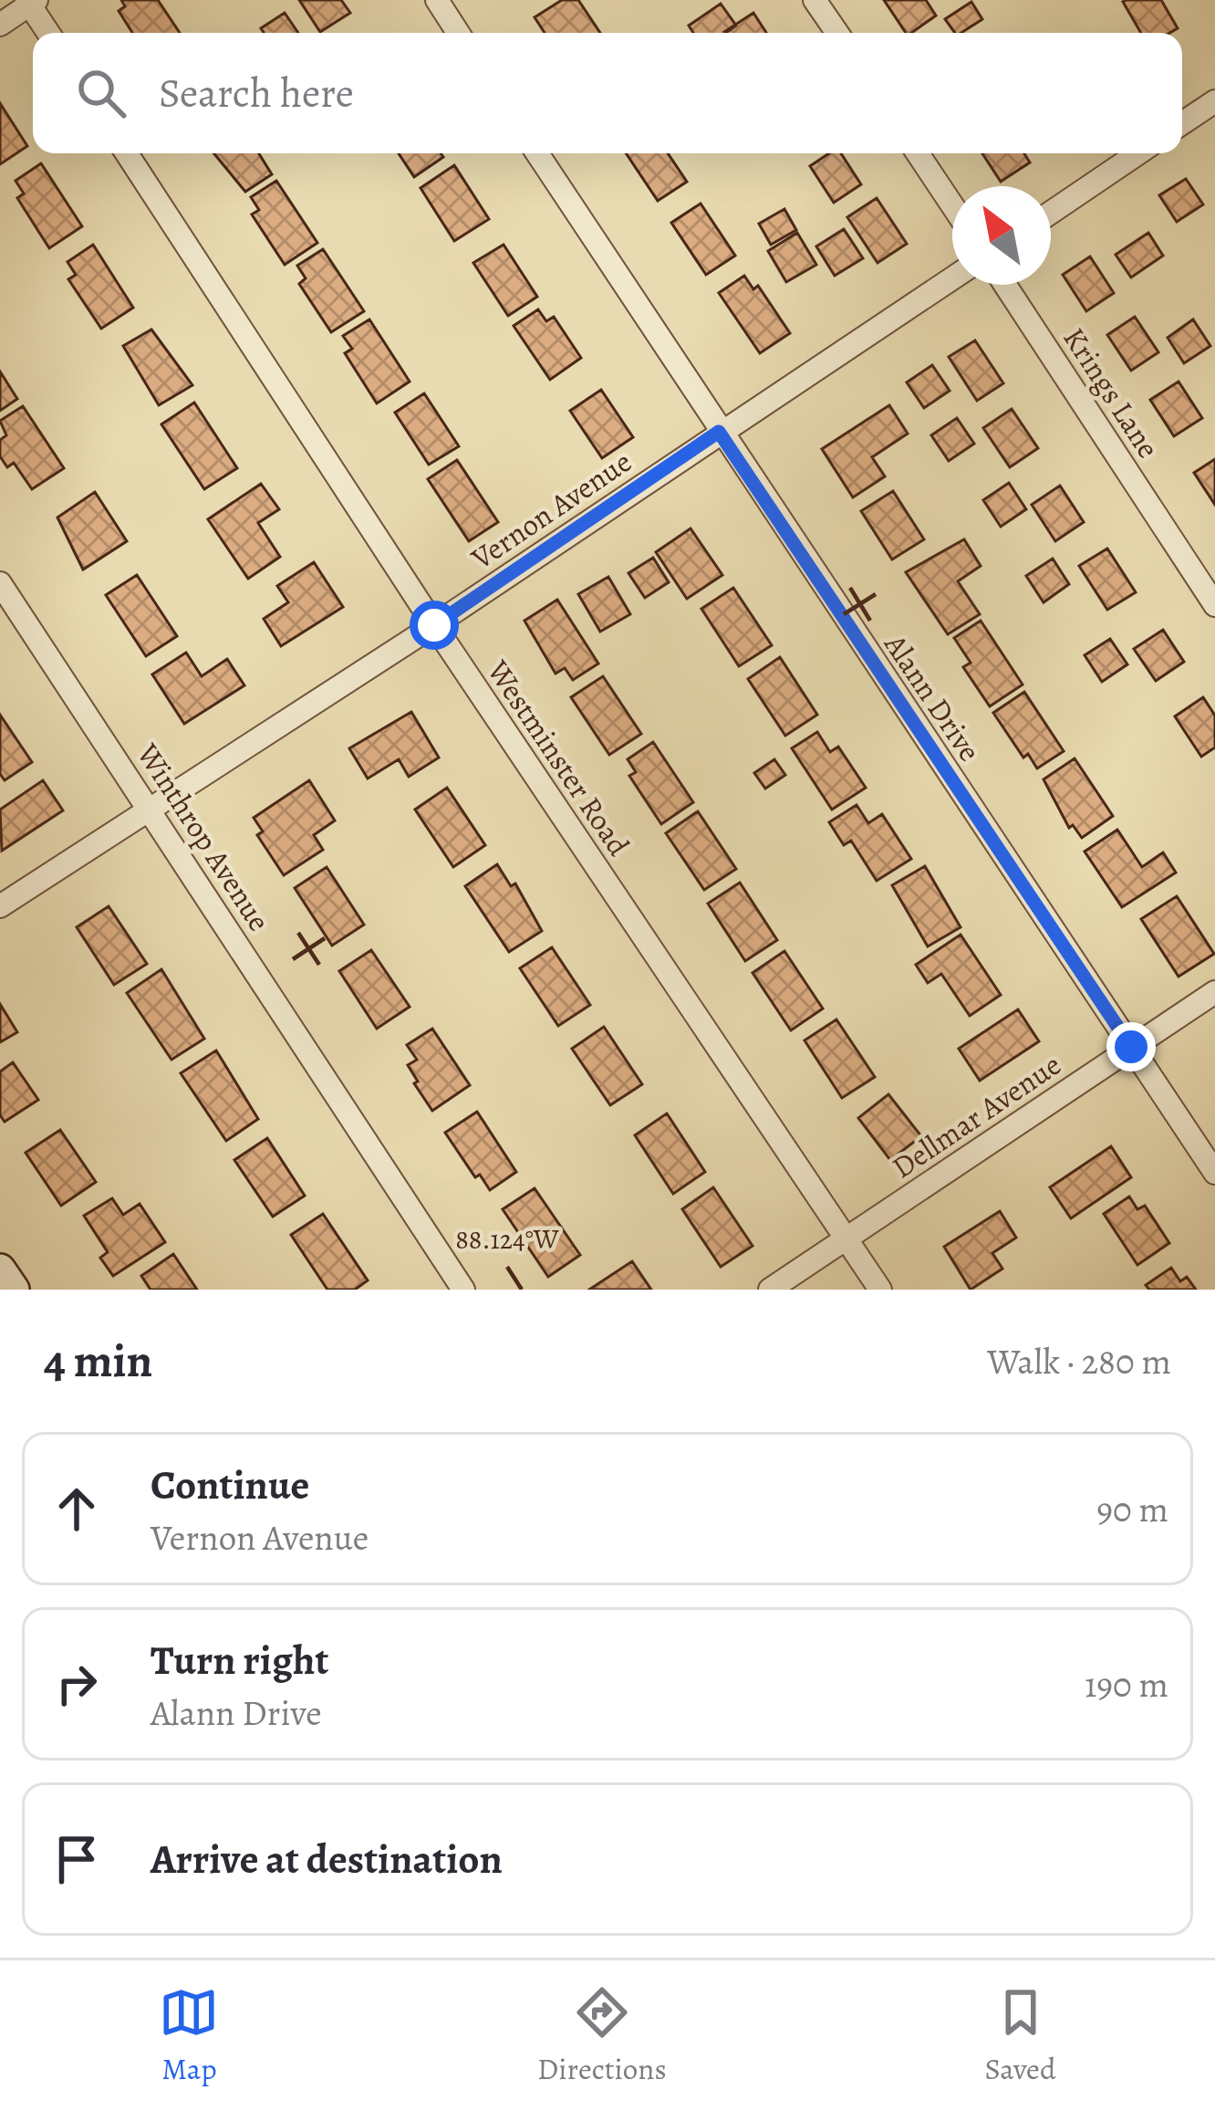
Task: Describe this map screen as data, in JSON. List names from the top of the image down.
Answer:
{
  "streets": {
    "street": [
      "Krings Lane",
      "Vernon Avenue",
      "Alann Drive",
      "Westminster Road",
      "Winthrop Avenue",
      "Dellmar Avenue"
    ]
  },
  "crossings": [
    ["Vernon Avenue", "Alann Drive"],
    ["Vernon Avenue", "Westminster Road"],
    ["Vernon Avenue", "Winthrop Avenue"],
    ["Alann Drive", "Dellmar Avenue"],
    ["Westminster Road", "Dellmar Avenue"]
  ],
  "north": "top left",
  "page": {
    "search": "Search here",
    "heading": ["4 min", "Walk · 280 m"],
    "list": [
      ["Continue", "Vernon Avenue", "90 m"],
      ["Turn right", "Alann Drive", "190 m"],
      "Arrive at destination"
    ],
    "nav": ["Map", "Directions", "Saved"]
  },
  "coordinates": ["88.124°W"]
}
